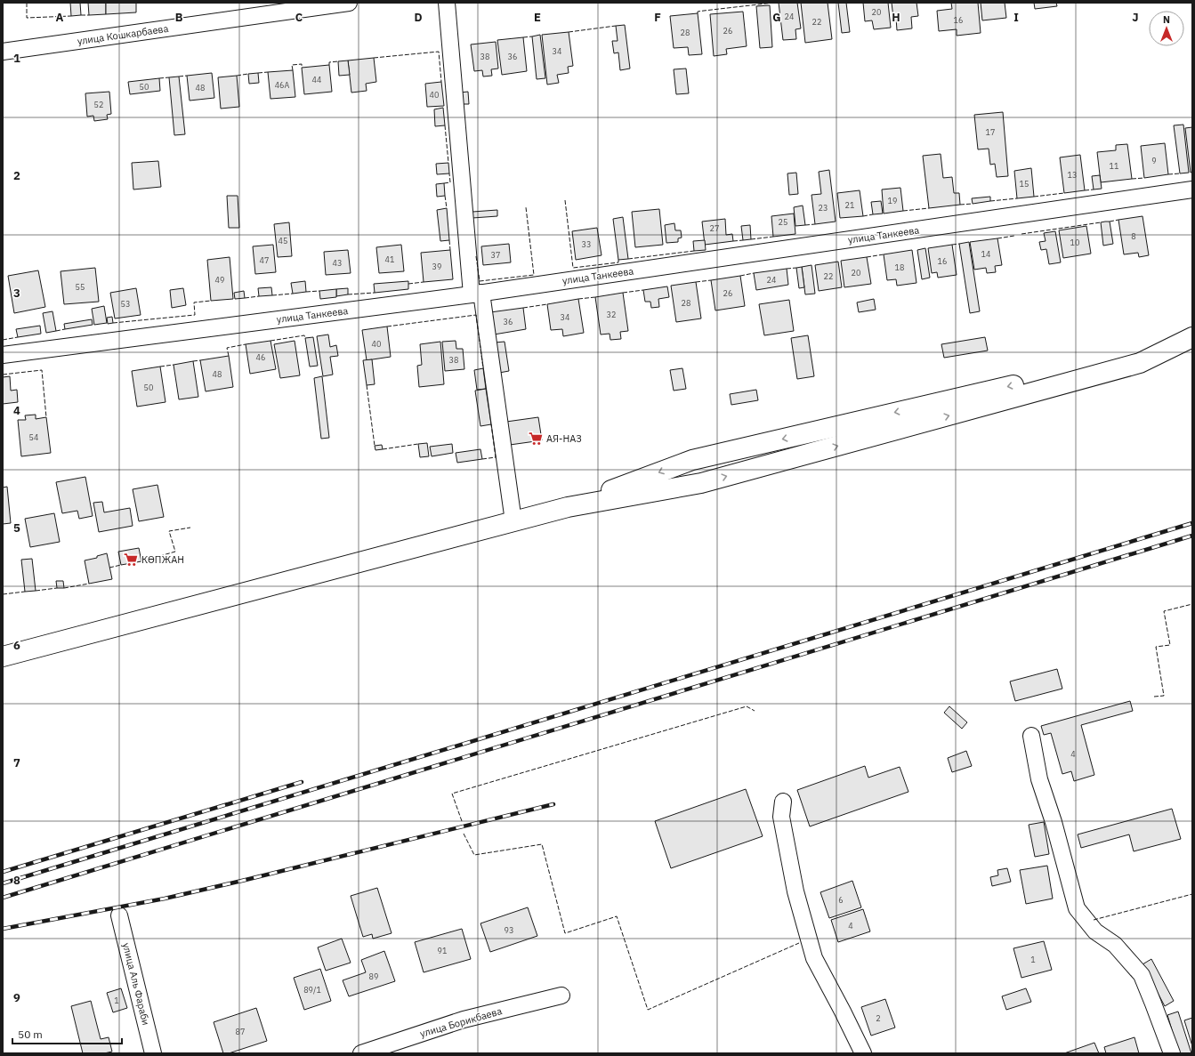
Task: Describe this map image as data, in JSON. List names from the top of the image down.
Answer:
{
  "streets": {
    "street": [
      "улица Кошкарбаева",
      "улица Танкеева",
      "улица Аль Фараби",
      "улица Борикбаева"
    ]
  },
  "places": {
    "supermarket": ["АЯ-НАЗ", "КӨПЖАН"]
  },
  "house_numbers": [
    "20",
    "24",
    "16",
    "22",
    "26",
    "28",
    "34",
    "38",
    "36",
    "44",
    "46А",
    "50",
    "48",
    "40",
    "52",
    "17",
    "9",
    "11",
    "13",
    "15",
    "19",
    "21",
    "23",
    "25",
    "27",
    "8",
    "45",
    "10",
    "33",
    "14",
    "37",
    "41",
    "47",
    "16",
    "43",
    "39",
    "18",
    "20",
    "22",
    "49",
    "24",
    "55",
    "26",
    "28",
    "53",
    "32",
    "34",
    "36",
    "40",
    "46",
    "38",
    "48",
    "50",
    "54",
    "4",
    "6",
    "4",
    "93",
    "91",
    "1",
    "89",
    "89/1",
    "1",
    "2",
    "87"
  ],
  "scale_bar": "50 m",
  "north": "top",
  "grid": {
    "columns": [
      "A",
      "B",
      "C",
      "D",
      "E",
      "F",
      "G",
      "H",
      "I",
      "J"
    ],
    "rows": [
      "1",
      "2",
      "3",
      "4",
      "5",
      "6",
      "7",
      "8",
      "9"
    ]
  }
}
